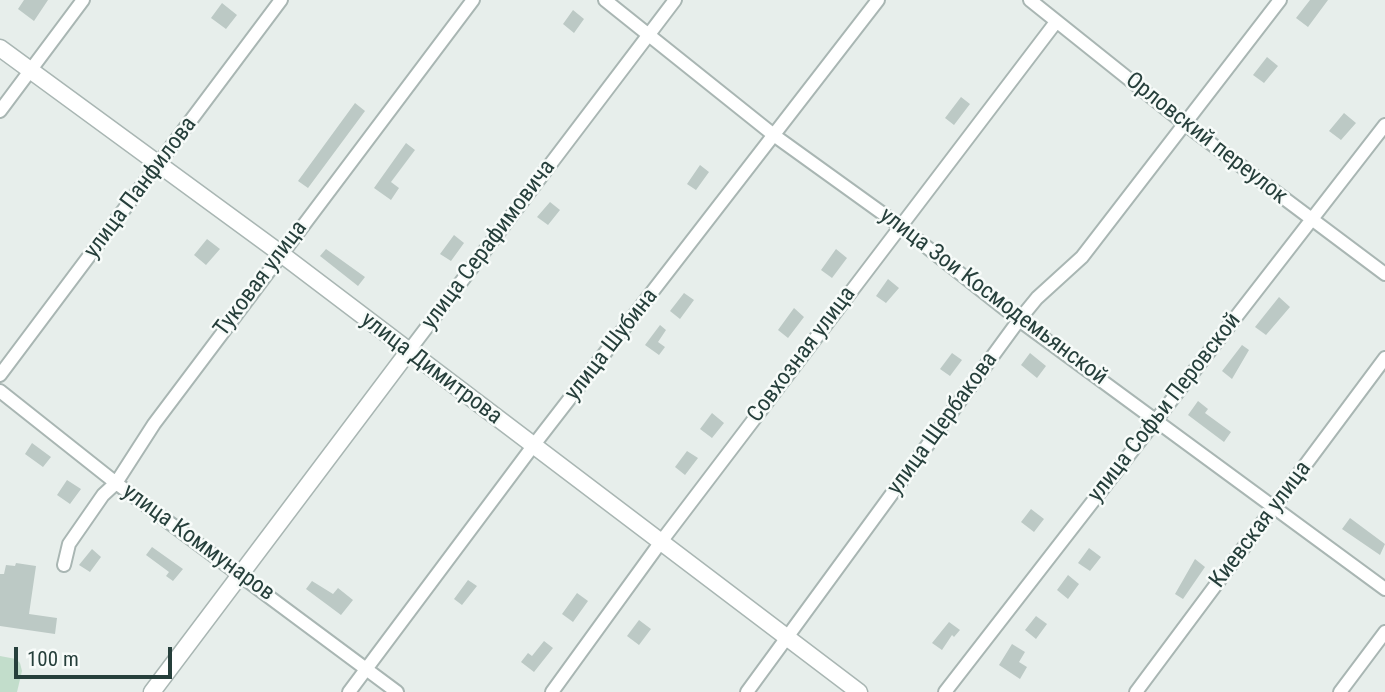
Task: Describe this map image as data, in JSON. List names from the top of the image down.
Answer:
{
  "streets": {
    "street": [
      "Орловский переулок",
      "улица Панфилова",
      "улица Серафимовича",
      "Туковая улица",
      "улица Зои Космодемьянской",
      "улица Шубина",
      "Совхозная улица",
      "улица Димитрова",
      "улица Софьи Перовской",
      "улица Щербакова",
      "Киевская улица",
      "улица Коммунаров"
    ]
  },
  "crossings": [
    ["Орловский переулок", "Совхозная улица"],
    ["Орловский переулок", "улица Софьи Перовской"],
    ["Орловский переулок", "улица Щербакова"],
    ["улица Панфилова", "улица Димитрова"],
    ["улица Серафимовича", "улица Зои Космодемьянской"],
    ["улица Серафимовича", "улица Димитрова"],
    ["улица Серафимовича", "улица Коммунаров"],
    ["Туковая улица", "улица Димитрова"],
    ["Туковая улица", "улица Коммунаров"],
    ["улица Зои Космодемьянской", "улица Шубина"],
    ["улица Зои Космодемьянской", "Совхозная улица"],
    ["улица Зои Космодемьянской", "улица Софьи Перовской"],
    ["улица Зои Космодемьянской", "улица Щербакова"],
    ["улица Зои Космодемьянской", "Киевская улица"],
    ["улица Шубина", "улица Димитрова"],
    ["улица Шубина", "улица Коммунаров"],
    ["Совхозная улица", "улица Димитрова"],
    ["улица Димитрова", "улица Щербакова"]
  ],
  "scale_bar": "100 m"
}
